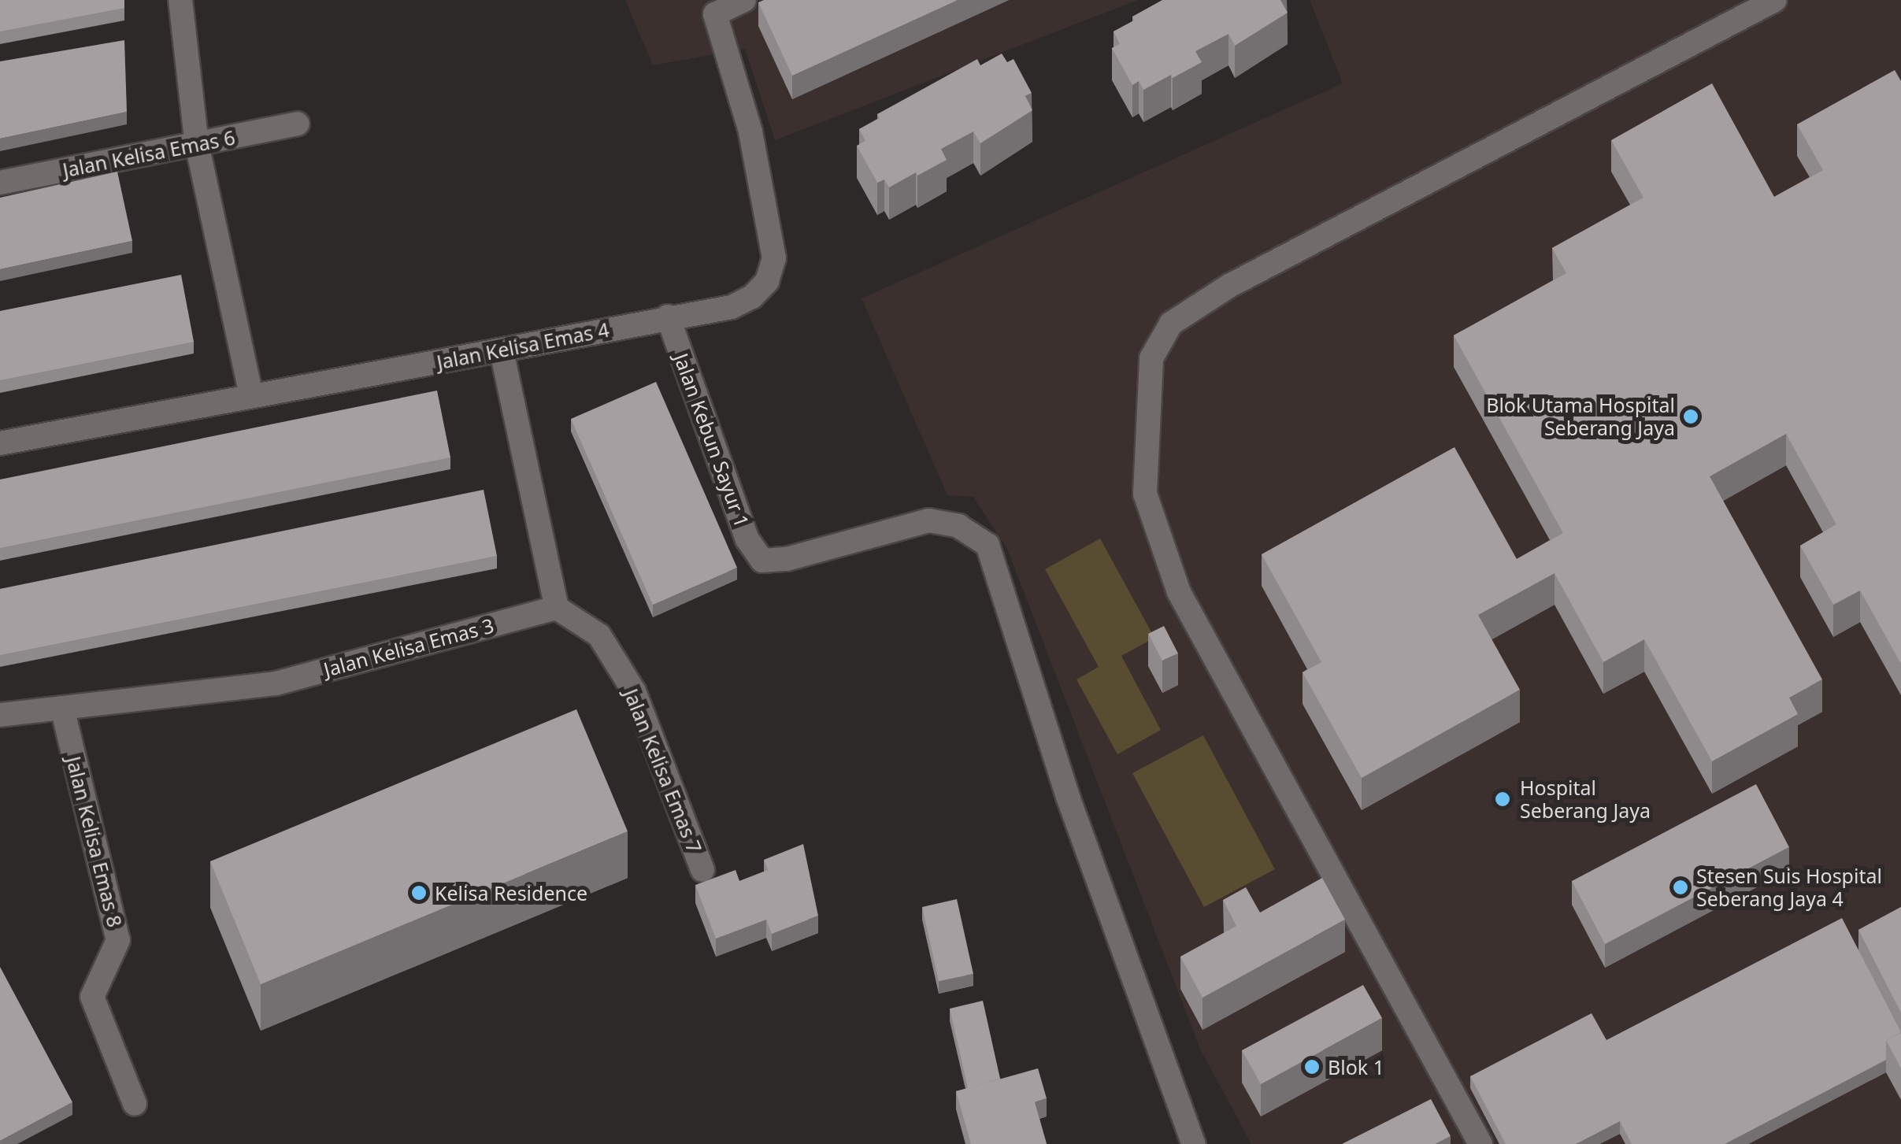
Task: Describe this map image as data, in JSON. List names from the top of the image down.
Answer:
{
  "streets": {
    "street": [
      "Jalan Kelisa Emas 6",
      "Jalan Kelisa Emas 4",
      "Jalan Kebun Sayur 1",
      "Jalan Kelisa Emas 3",
      "Jalan Kelisa Emas 7",
      "Jalan Kelisa Emas 8"
    ]
  },
  "crossings": [
    ["Jalan Kelisa Emas 4", "Jalan Kebun Sayur 1"],
    ["Jalan Kelisa Emas 3", "Jalan Kelisa Emas 7"],
    ["Jalan Kelisa Emas 3", "Jalan Kelisa Emas 8"]
  ],
  "places": [
    "Blok Utama Hospital Seberang Jaya",
    "Hospital Seberang Jaya",
    "Stesen Suis Hospital Seberang Jaya 4",
    "Kelisa Residence",
    "Blok 1"
  ]
}
